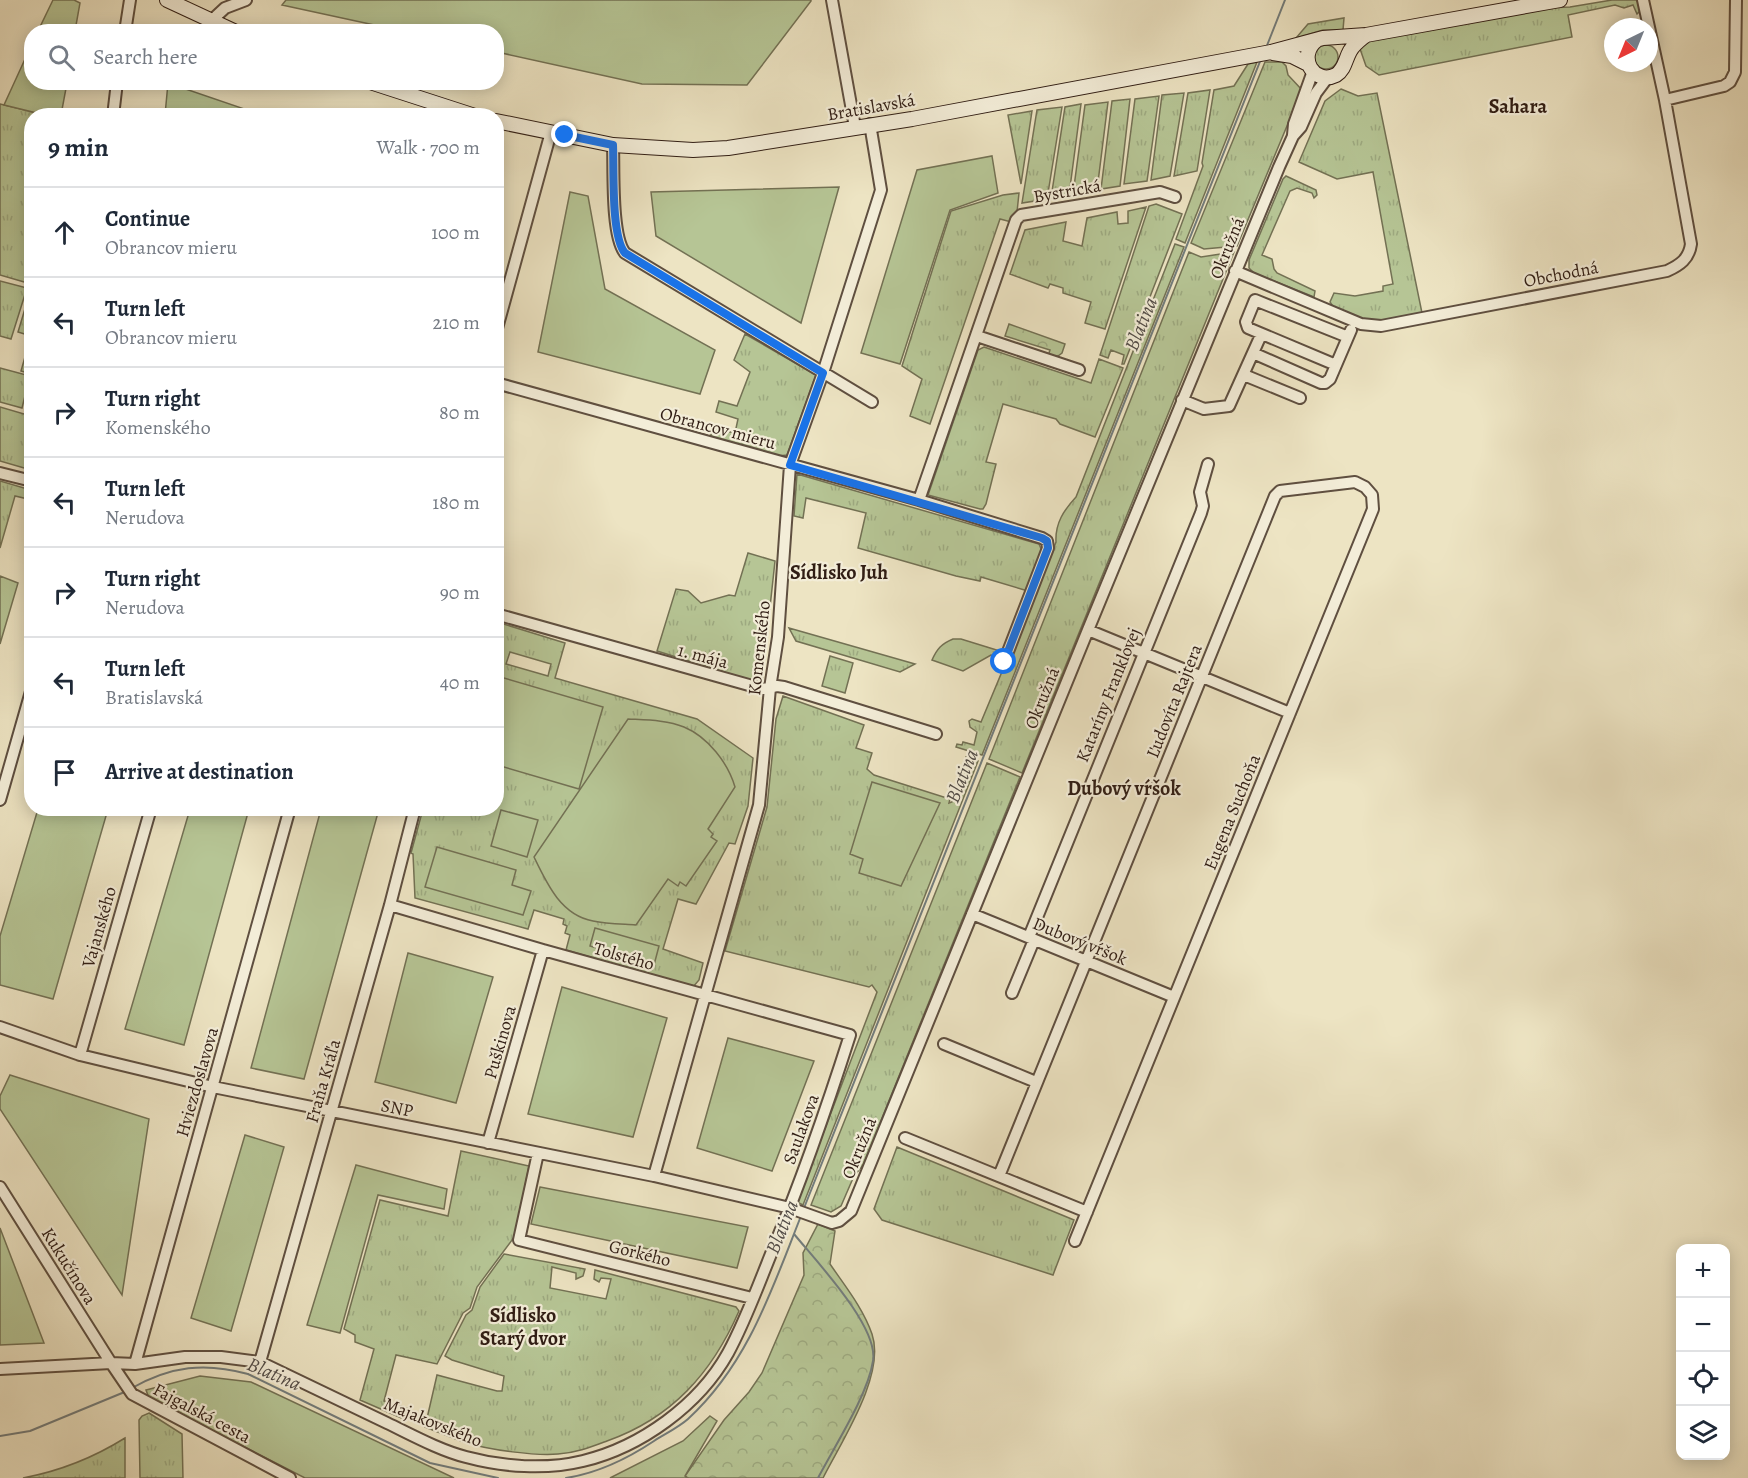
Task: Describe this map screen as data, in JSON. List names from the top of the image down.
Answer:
{
  "streets": {
    "main road": ["Bratislavská"],
    "street": [
      "Bystrická",
      "Okružná",
      "Obchodná",
      "Obrancov mieru",
      "Komenského",
      "1. mája",
      "Kataríny Franklovej",
      "Ľudovíta Rajtera",
      "Eugena Suchoňa",
      "Vajanského",
      "Dubový vŕšok",
      "Tolstého",
      "Puškinova",
      "Fraňa Kráľa",
      "Hviezdoslavova",
      "SNP",
      "Saulakova",
      "Gorkého",
      "Kukučínova",
      "Fajgalská cesta",
      "Majakovského"
    ]
  },
  "crossings": [
    ["Bratislavská", "Okružná"],
    ["Bratislavská", "Komenského"],
    ["Bystrická", "Obrancov mieru"],
    ["Okružná", "Obchodná"],
    ["Okružná", "Dubový vŕšok"],
    ["Okružná", "SNP"],
    ["Okružná", "Saulakova"],
    ["Obrancov mieru", "Komenského"],
    ["Komenského", "1. mája"],
    ["Komenského", "Tolstého"],
    ["Komenského", "SNP"],
    ["Kataríny Franklovej", "Dubový vŕšok"],
    ["Ľudovíta Rajtera", "Eugena Suchoňa"],
    ["Ľudovíta Rajtera", "Dubový vŕšok"],
    ["Eugena Suchoňa", "Dubový vŕšok"],
    ["Vajanského", "SNP"],
    ["Tolstého", "Puškinova"],
    ["Tolstého", "Fraňa Kráľa"],
    ["Tolstého", "Saulakova"],
    ["Puškinova", "SNP"],
    ["Fraňa Kráľa", "SNP"],
    ["Fraňa Kráľa", "Majakovského"],
    ["Hviezdoslavova", "SNP"],
    ["Hviezdoslavova", "Majakovského"],
    ["SNP", "Saulakova"],
    ["SNP", "Gorkého"],
    ["Saulakova", "Gorkého"],
    ["Saulakova", "Majakovského"],
    ["Gorkého", "Majakovského"],
    ["Kukučínova", "Fajgalská cesta"],
    ["Kukučínova", "Majakovského"],
    ["Fajgalská cesta", "Majakovského"]
  ],
  "districts": [
    "Sahara",
    "Sídlisko Juh",
    "Dubový vŕšok",
    "Sídlisko Starý dvor"
  ],
  "water": ["Blatina"],
  "north": "bottom left",
  "page": {
    "search": "Search here",
    "heading": ["9 min", "Walk · 700 m"],
    "list": [
      ["Continue", "Obrancov mieru", "100 m"],
      ["Turn left", "Obrancov mieru", "210 m"],
      ["Turn right", "Komenského", "80 m"],
      ["Turn left", "Nerudova", "180 m"],
      ["Turn right", "Nerudova", "90 m"],
      ["Turn left", "Bratislavská", "40 m"],
      "Arrive at destination"
    ],
    "map_buttons": ["+", "−"]
  }
}
